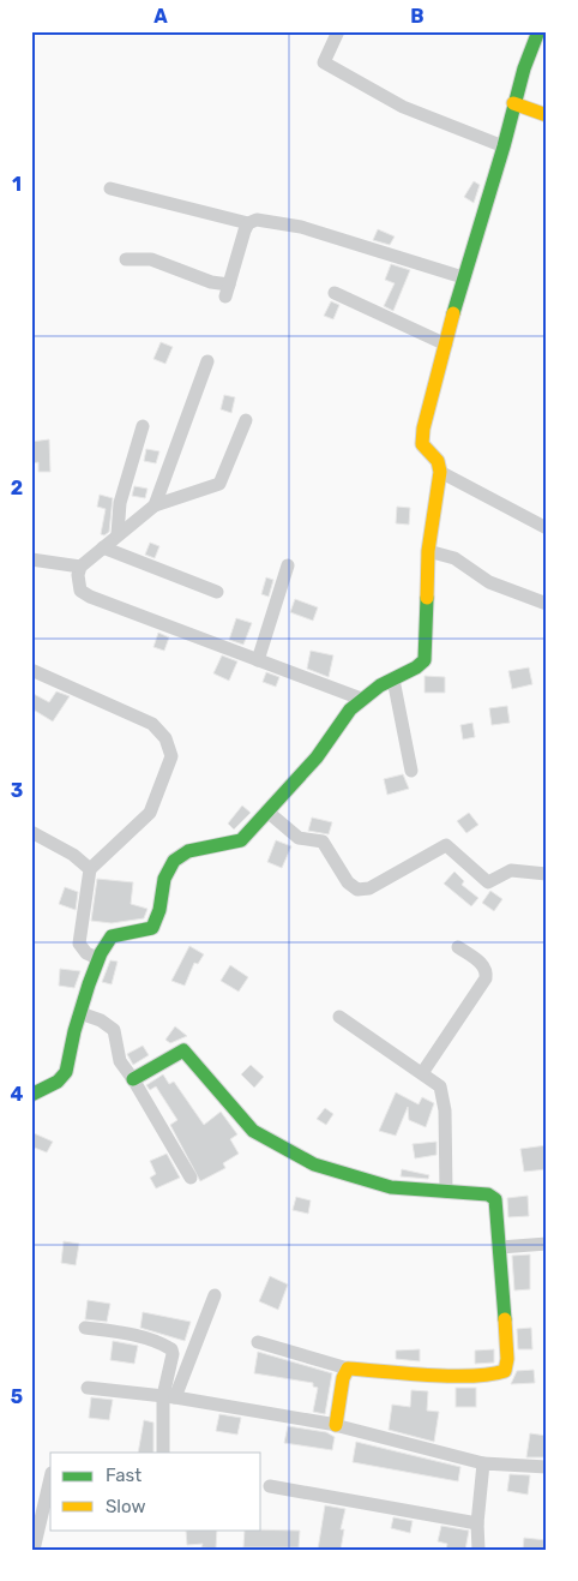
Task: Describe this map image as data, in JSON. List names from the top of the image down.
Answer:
{
  "legend": ["Fast", "Slow"],
  "grid": {
    "columns": ["A", "B"],
    "rows": [
      "1",
      "2",
      "3",
      "4",
      "5"
    ]
  }
}
